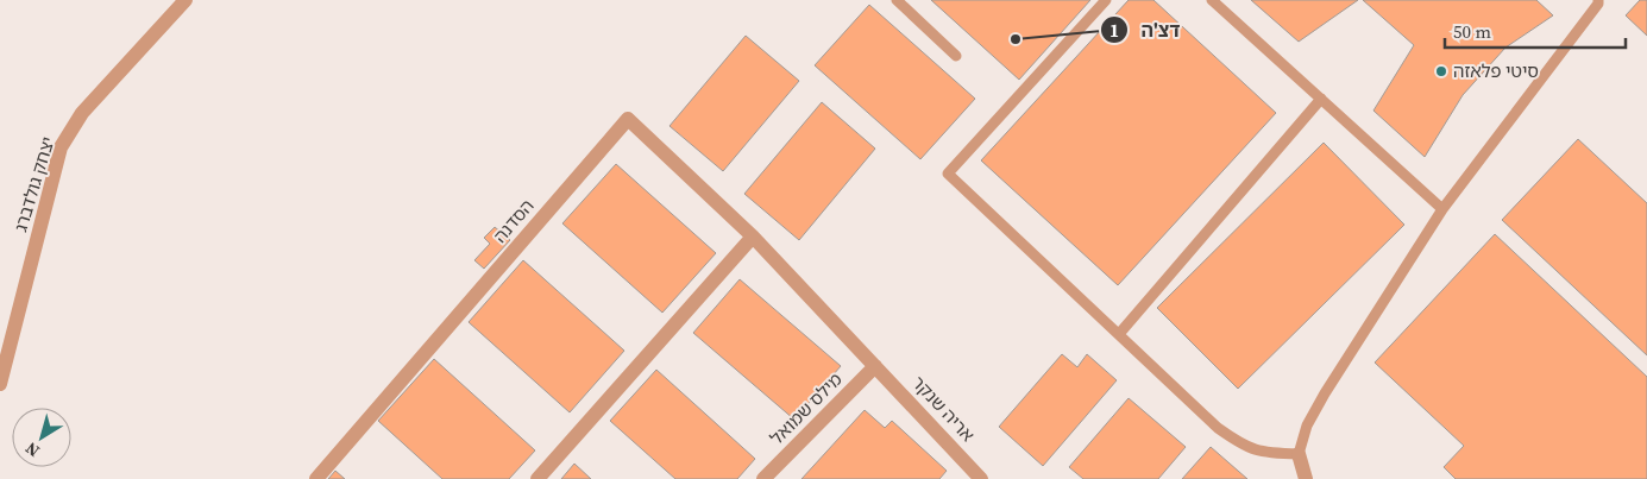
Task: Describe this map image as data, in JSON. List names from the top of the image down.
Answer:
{
  "streets": {
    "street": [
      "יצחק גולדברג",
      "הסדנה",
      "מילס שמואל",
      "אריה שנקר"
    ]
  },
  "crossings": [
    ["הסדנה", "מילס שמואל"],
    ["הסדנה", "אריה שנקר"],
    ["מילס שמואל", "אריה שנקר"]
  ],
  "places": ["דצ'ה", "סיטי פלאזה"],
  "scale_bar": "50 m",
  "north": "bottom left"
}
